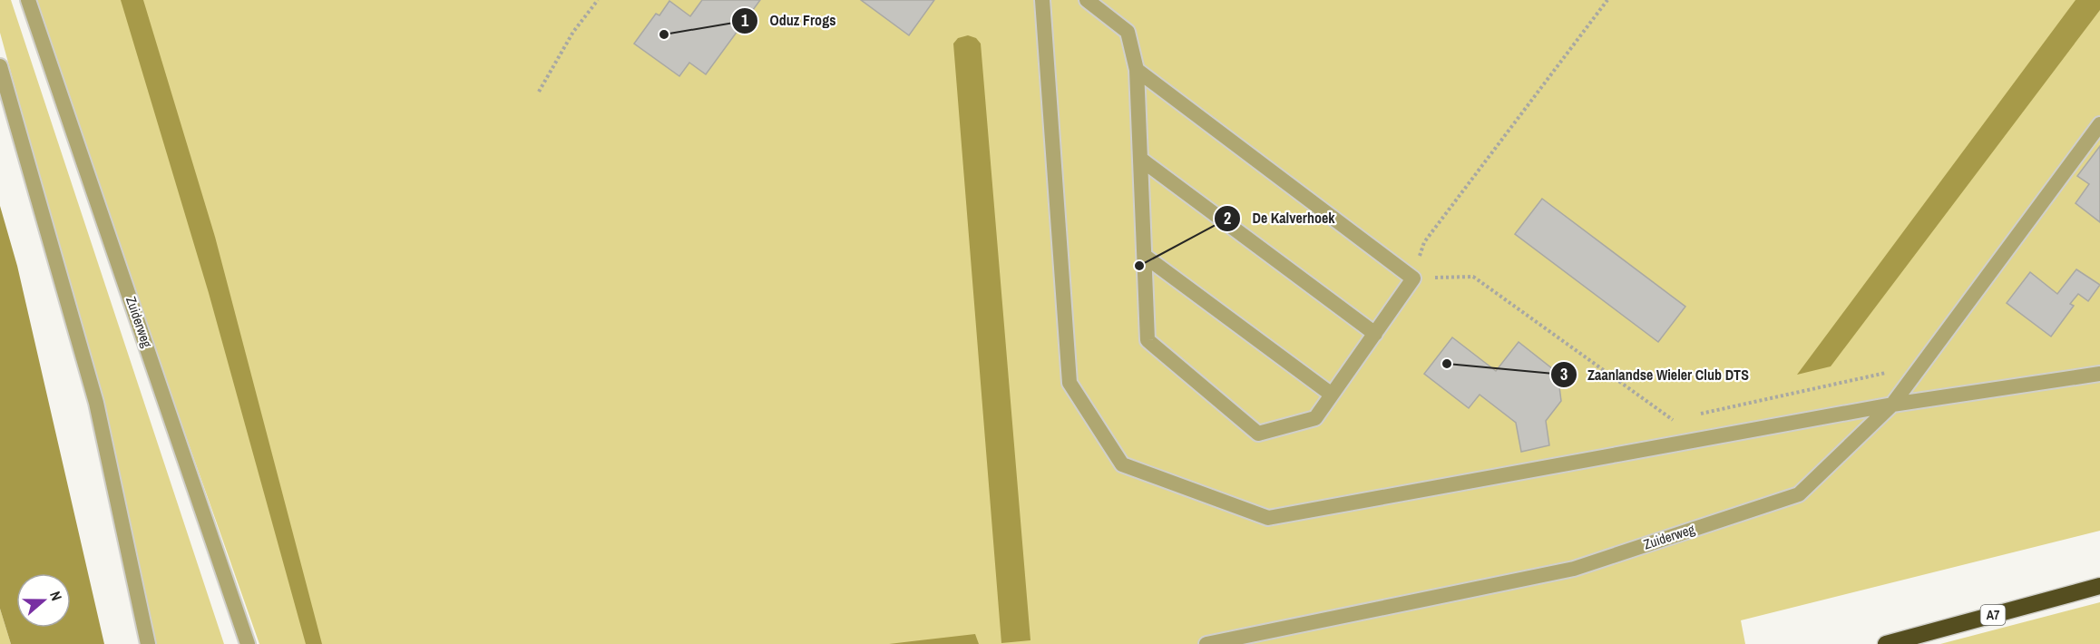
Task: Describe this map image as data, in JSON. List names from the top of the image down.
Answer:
{
  "streets": {
    "highway": ["A7"],
    "street": ["Zuiderweg"]
  },
  "places": ["Oduz Frogs", "De Kalverhoek", "Zaanlandse Wieler Club DTS"],
  "north": "right"
}
